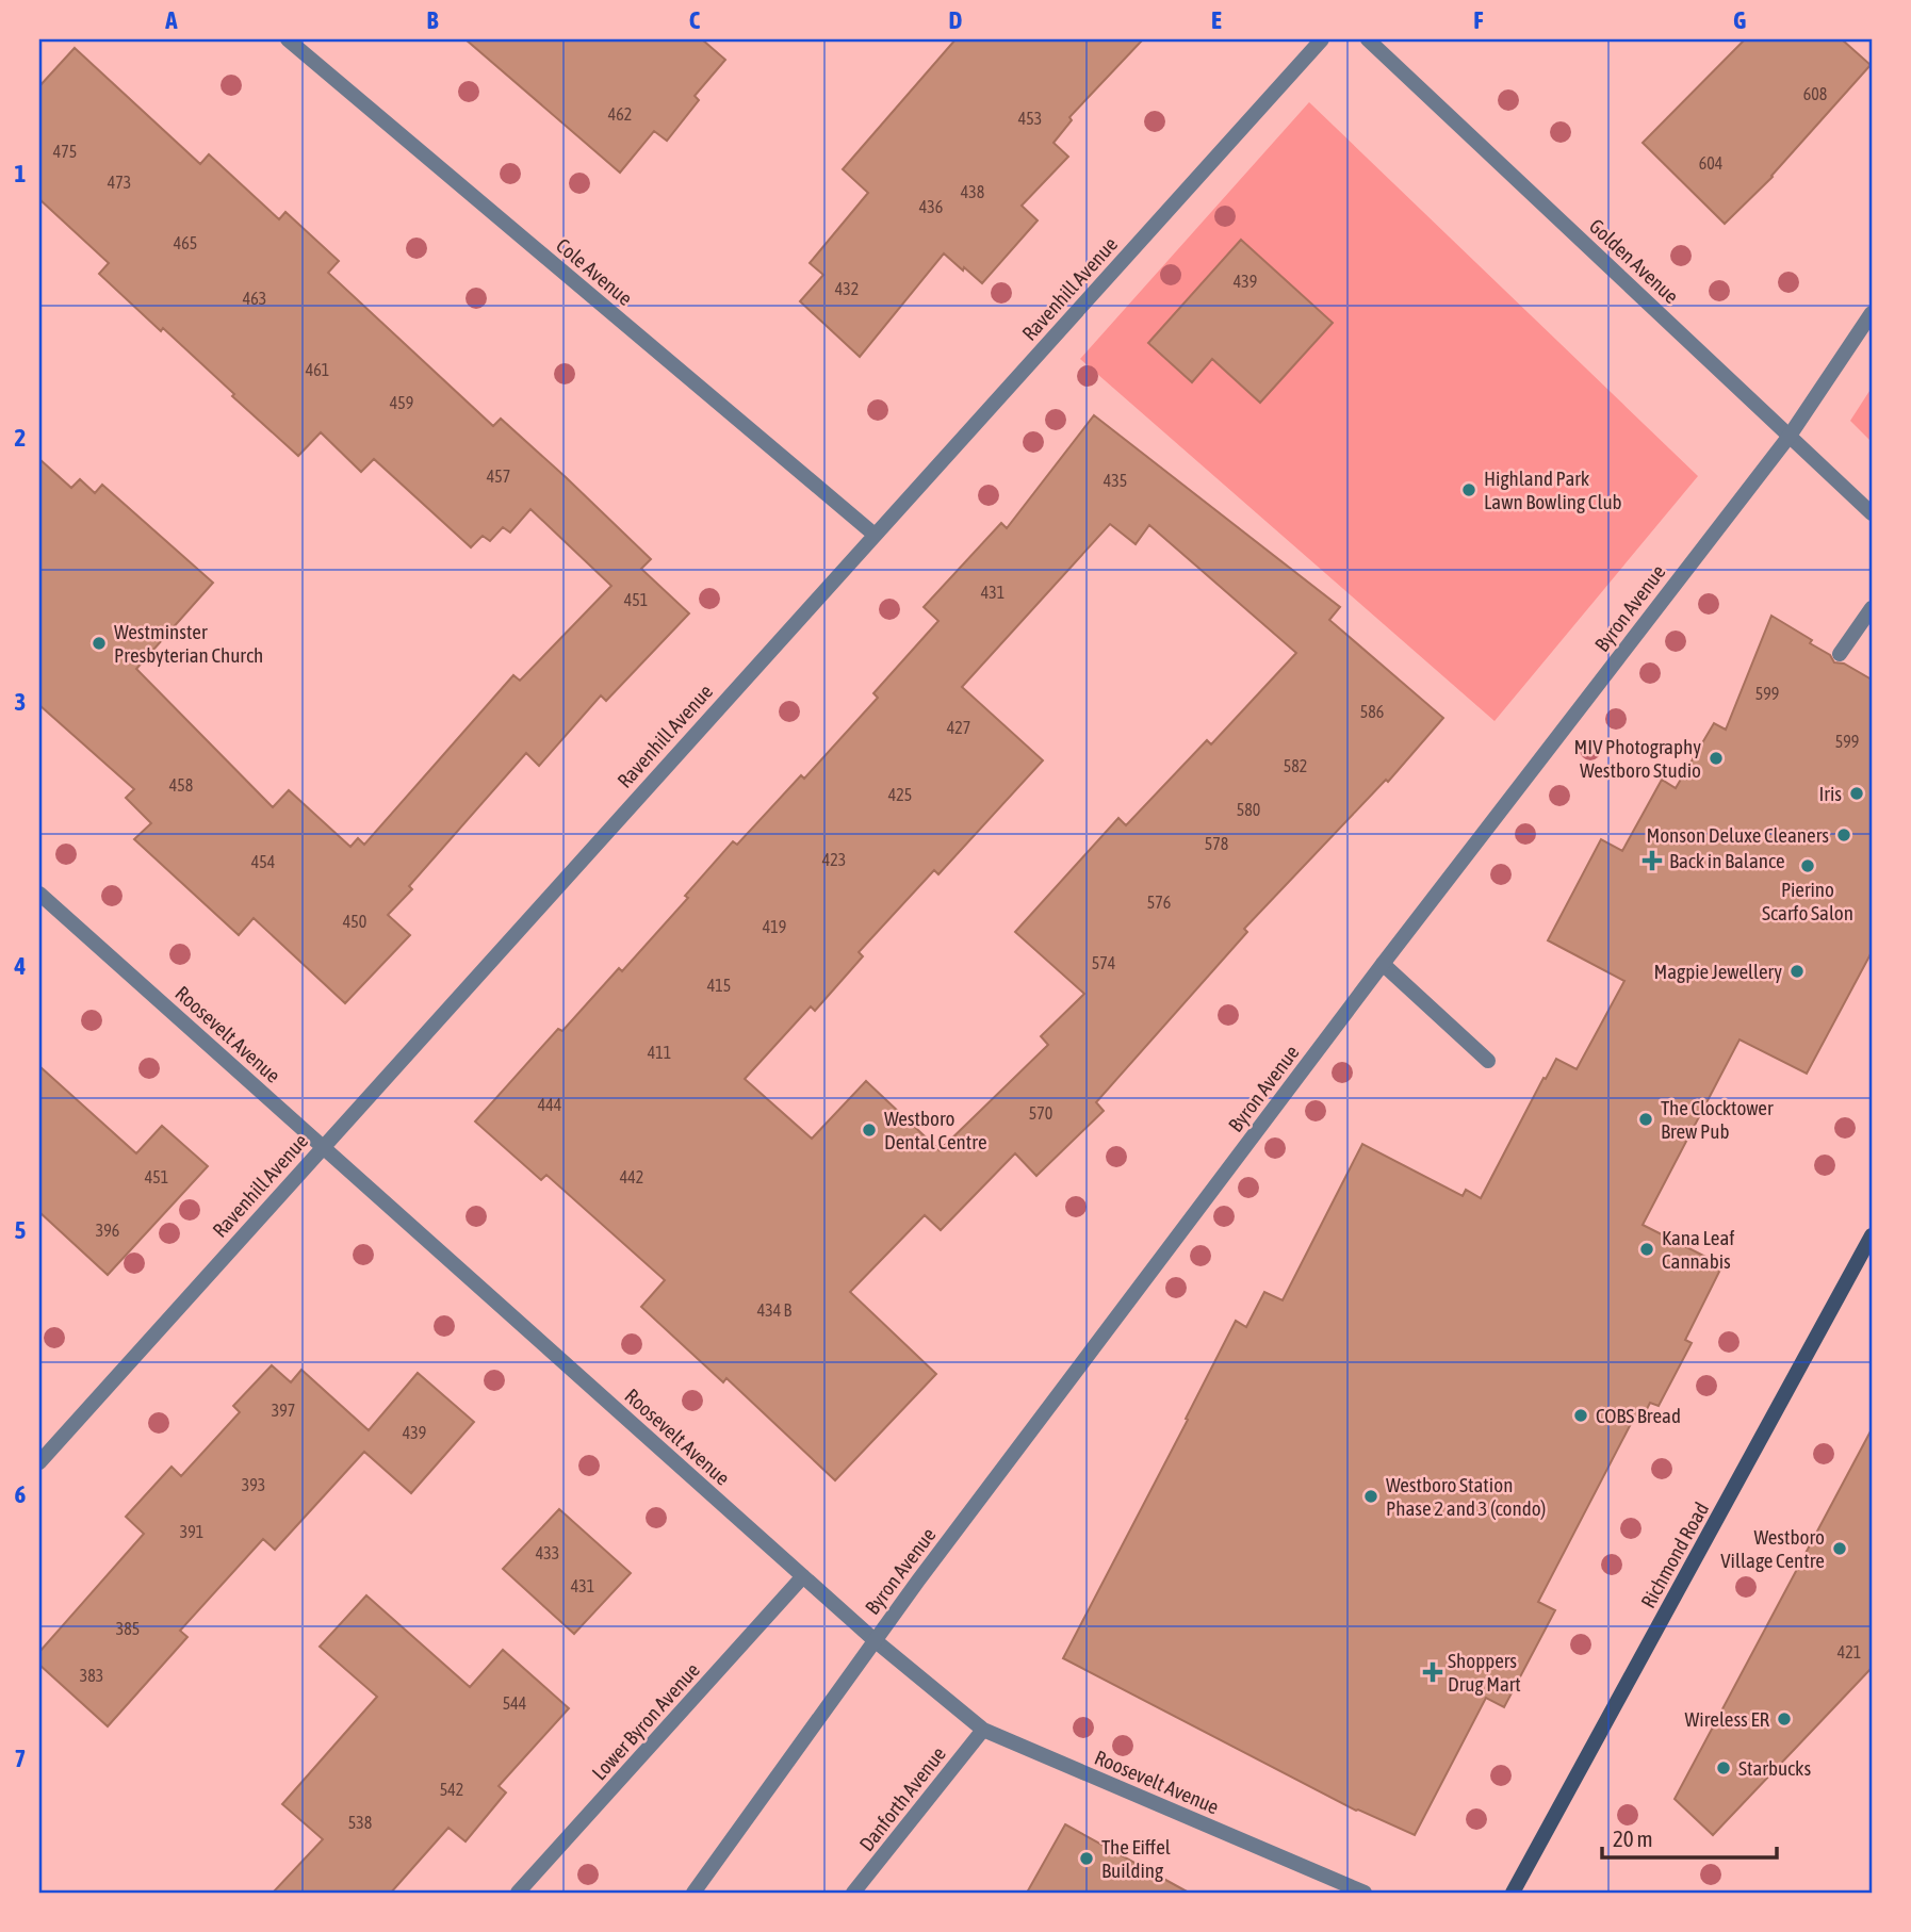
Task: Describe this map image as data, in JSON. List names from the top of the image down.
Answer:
{
  "streets": {
    "main road": ["Richmond Road"],
    "street": [
      "Golden Avenue",
      "Cole Avenue",
      "Ravenhill Avenue",
      "Byron Avenue",
      "Roosevelt Avenue",
      "Lower Byron Avenue",
      "Danforth Avenue"
    ]
  },
  "crossings": [
    ["Golden Avenue", "Byron Avenue"],
    ["Cole Avenue", "Ravenhill Avenue"],
    ["Ravenhill Avenue", "Roosevelt Avenue"],
    ["Byron Avenue", "Roosevelt Avenue"],
    ["Roosevelt Avenue", "Lower Byron Avenue"],
    ["Roosevelt Avenue", "Danforth Avenue"]
  ],
  "places": {
    "other": [
      "Highland Park Lawn Bowling Club",
      "Westminster Presbyterian Church",
      "MIV Photography Westboro Studio",
      "Iris",
      "Monson Deluxe Cleaners",
      "Pierino Scarfo Salon",
      "Magpie Jewellery",
      "The Clocktower Brew Pub",
      "Westboro Dental Centre",
      "Kana Leaf Cannabis",
      "COBS Bread",
      "Westboro Station Phase 2 and 3 (condo)",
      "Westboro Village Centre",
      "Wireless ER",
      "Starbucks",
      "The Eiffel Building"
    ],
    "health": ["Back in Balance", "Shoppers Drug Mart"]
  },
  "house_numbers": [
    "608",
    "462",
    "453",
    "475",
    "604",
    "473",
    "438",
    "436",
    "465",
    "439",
    "432",
    "463",
    "461",
    "459",
    "457",
    "435",
    "431",
    "451",
    "599",
    "586",
    "427",
    "599",
    "582",
    "458",
    "425",
    "580",
    "578",
    "423",
    "454",
    "576",
    "450",
    "419",
    "574",
    "415",
    "411",
    "444",
    "570",
    "451",
    "442",
    "396",
    "434 B",
    "397",
    "439",
    "393",
    "391",
    "433",
    "431",
    "385",
    "421",
    "383",
    "544",
    "542",
    "538"
  ],
  "scale_bar": "20 m",
  "grid": {
    "columns": [
      "A",
      "B",
      "C",
      "D",
      "E",
      "F",
      "G"
    ],
    "rows": [
      "1",
      "2",
      "3",
      "4",
      "5",
      "6",
      "7"
    ]
  }
}
